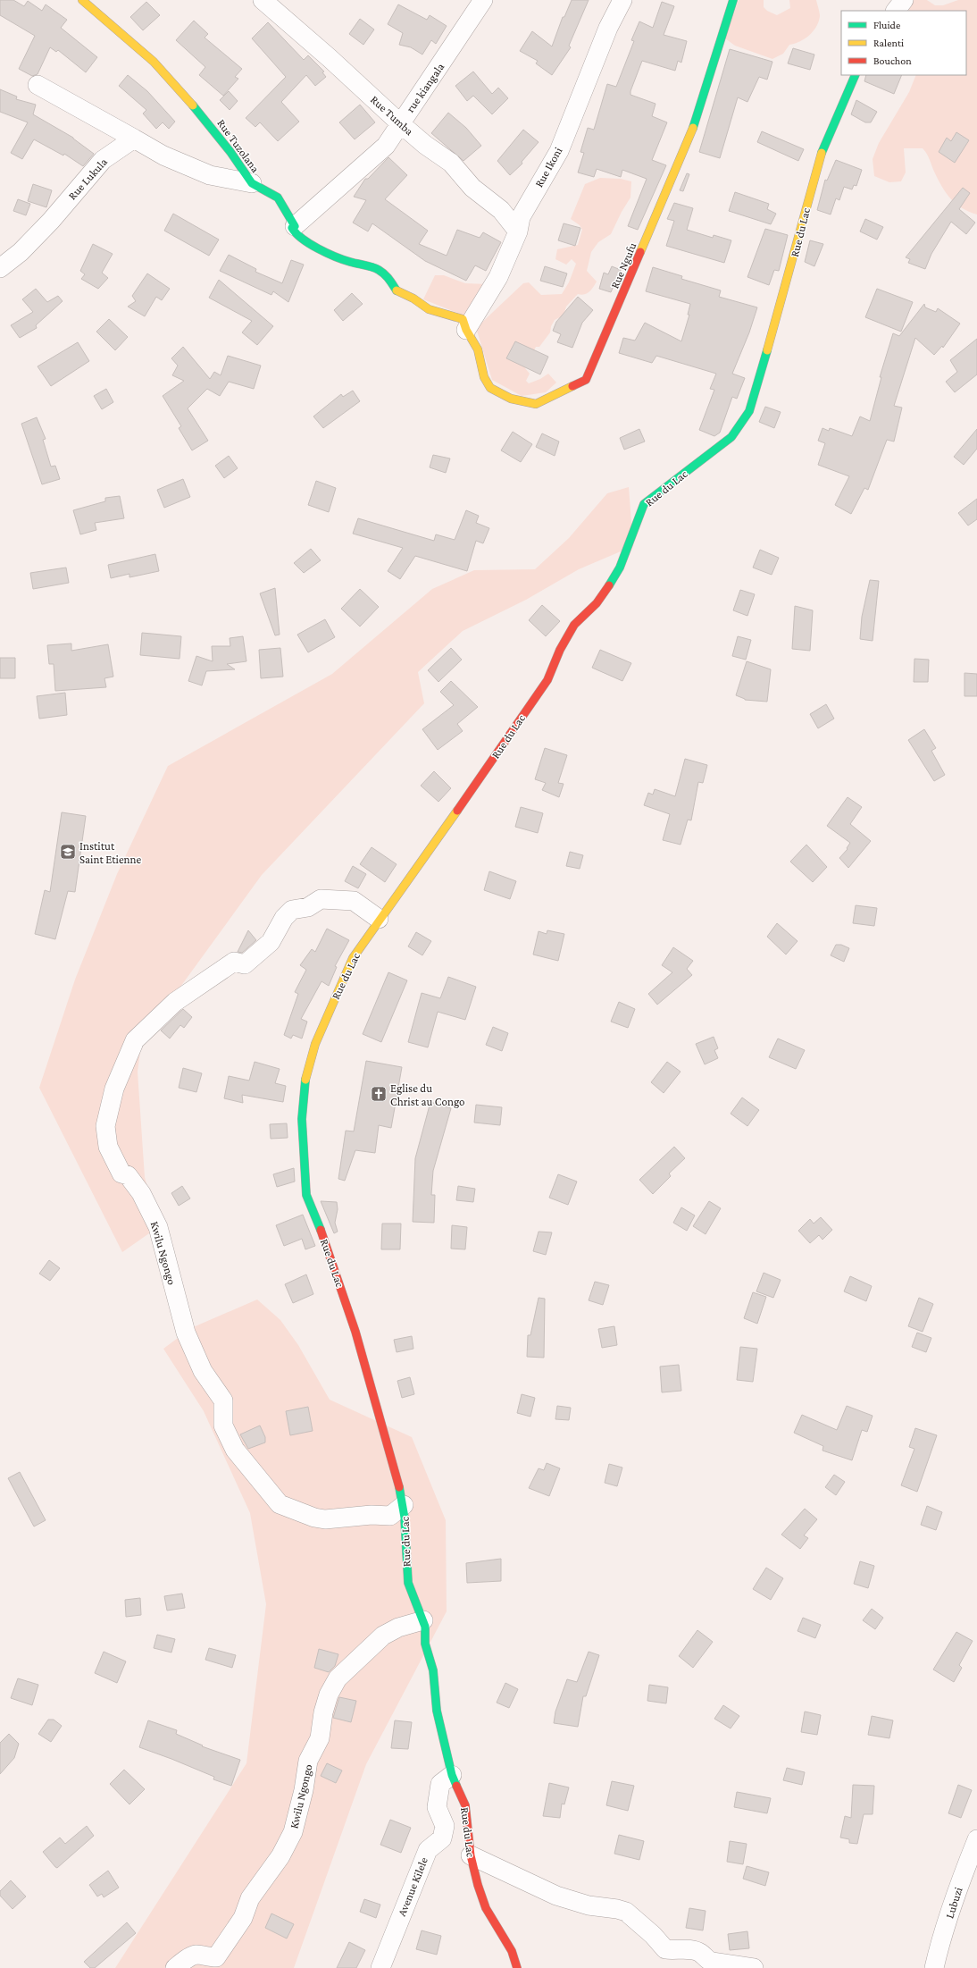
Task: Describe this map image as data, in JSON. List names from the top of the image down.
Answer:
{
  "streets": {
    "street": [
      "rue kiangala",
      "Rue Tumba",
      "Rue Tuzolana",
      "Rue Ikoni",
      "Rue Lukula",
      "Rue du Lac",
      "Rue Ngufu",
      "Kwilu Ngongo",
      "Avenue Kilele",
      "Lubuzi"
    ]
  },
  "crossings": [
    ["rue kiangala", "Rue Tumba"],
    ["rue kiangala", "Rue Tuzolana"],
    ["Rue Tumba", "Rue Ikoni"],
    ["Rue Tuzolana", "Rue Ngufu"],
    ["Rue Ikoni", "Rue Ngufu"],
    ["Rue du Lac", "Kwilu Ngongo"],
    ["Rue du Lac", "Avenue Kilele"]
  ],
  "places": {
    "school or university": ["Institut Saint Etienne"],
    "church": ["Eglise du Christ au Congo"]
  },
  "legend": ["Fluide", "Ralenti", "Bouchon"]
}
